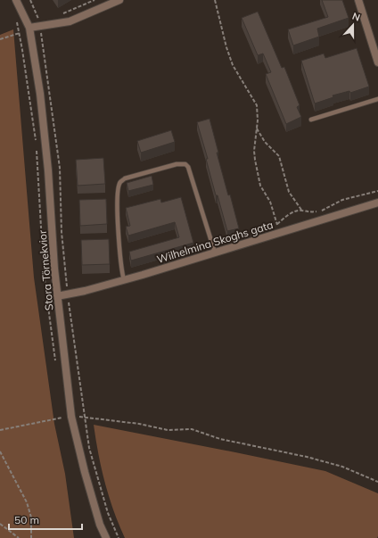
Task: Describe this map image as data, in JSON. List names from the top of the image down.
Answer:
{
  "streets": {
    "street": ["Wilhelmina Skoghs gata", "Stora Törnekvior"]
  },
  "crossings": [
    ["Wilhelmina Skoghs gata", "Stora Törnekvior"]
  ],
  "scale_bar": "50 m",
  "north": "top"
}
